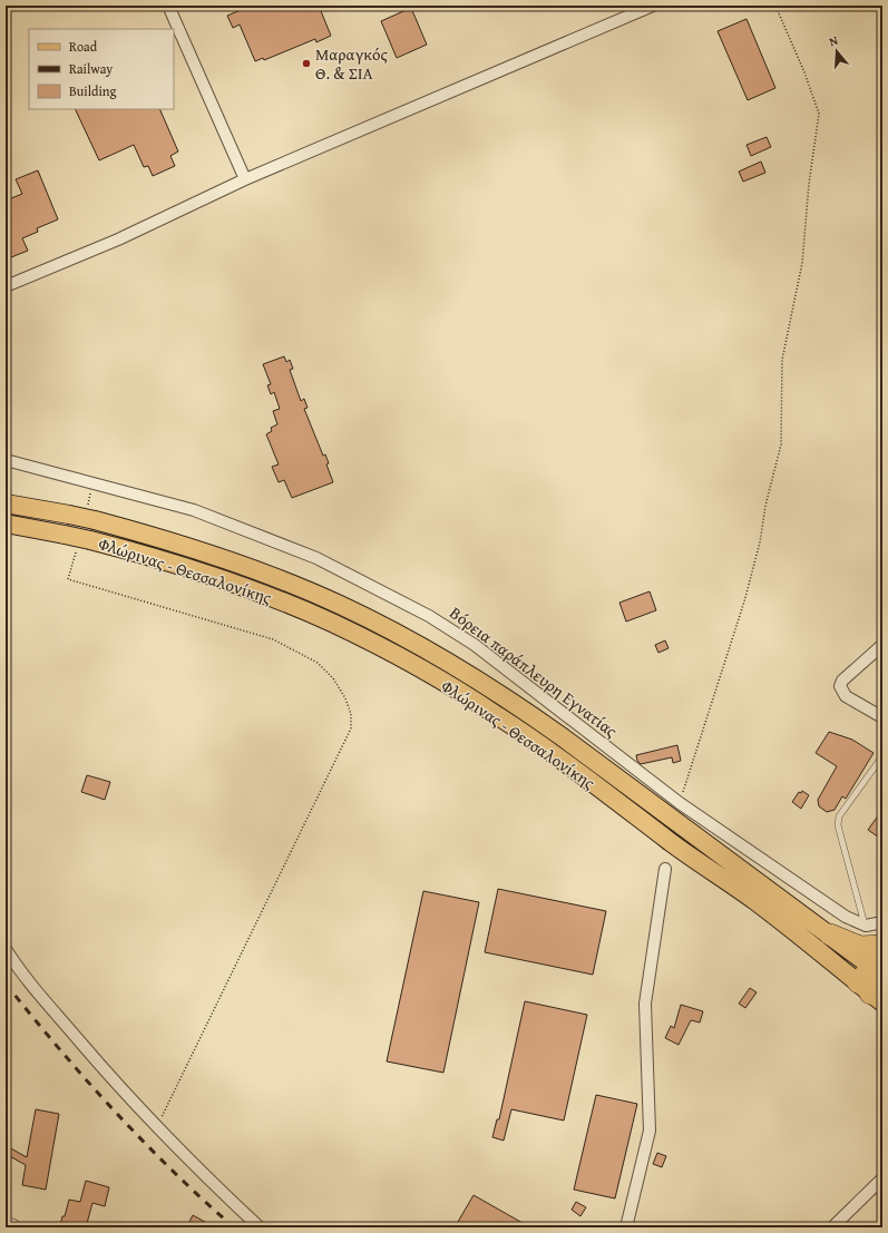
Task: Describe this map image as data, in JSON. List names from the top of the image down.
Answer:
{
  "streets": {
    "main road": ["Φλώρινας - Θεσσαλονίκης"],
    "street": ["Βόρεια παράπλευρη Εγνατίας"]
  },
  "places": ["Μαραγκός Θ. & ΣΙΑ"],
  "legend": ["Road", "Railway", "Building"],
  "north": "top"
}
